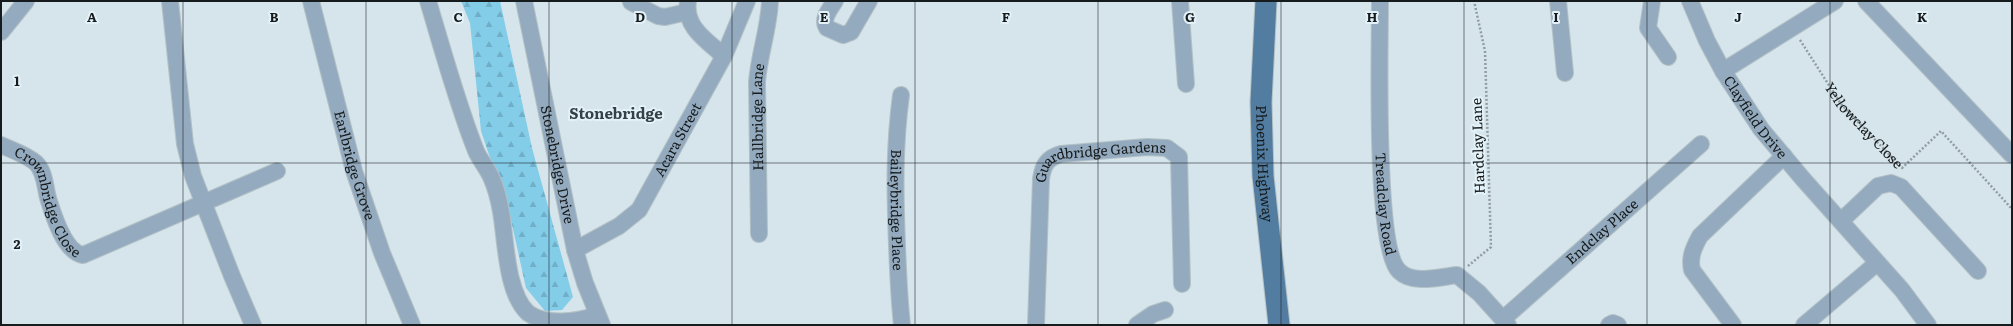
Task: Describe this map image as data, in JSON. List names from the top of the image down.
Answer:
{
  "streets": {
    "main road": ["Phoenix Highway"],
    "street": [
      "Hallbridge Lane",
      "Clayfield Drive",
      "Acara Street",
      "Stonebridge Drive",
      "Earlbridge Grove",
      "Guardbridge Gardens",
      "Crownbridge Close",
      "Treadclay Road",
      "Baileybridge Place",
      "Endclay Place"
    ],
    "path": ["Yellowclay Close", "Hardclay Lane"]
  },
  "crossings": [
    ["Acara Street", "Stonebridge Drive"],
    ["Hardclay Lane", "Treadclay Road"]
  ],
  "districts": ["Stonebridge"],
  "grid": {
    "columns": [
      "A",
      "B",
      "C",
      "D",
      "E",
      "F",
      "G",
      "H",
      "I",
      "J",
      "K"
    ],
    "rows": ["1", "2"]
  }
}
